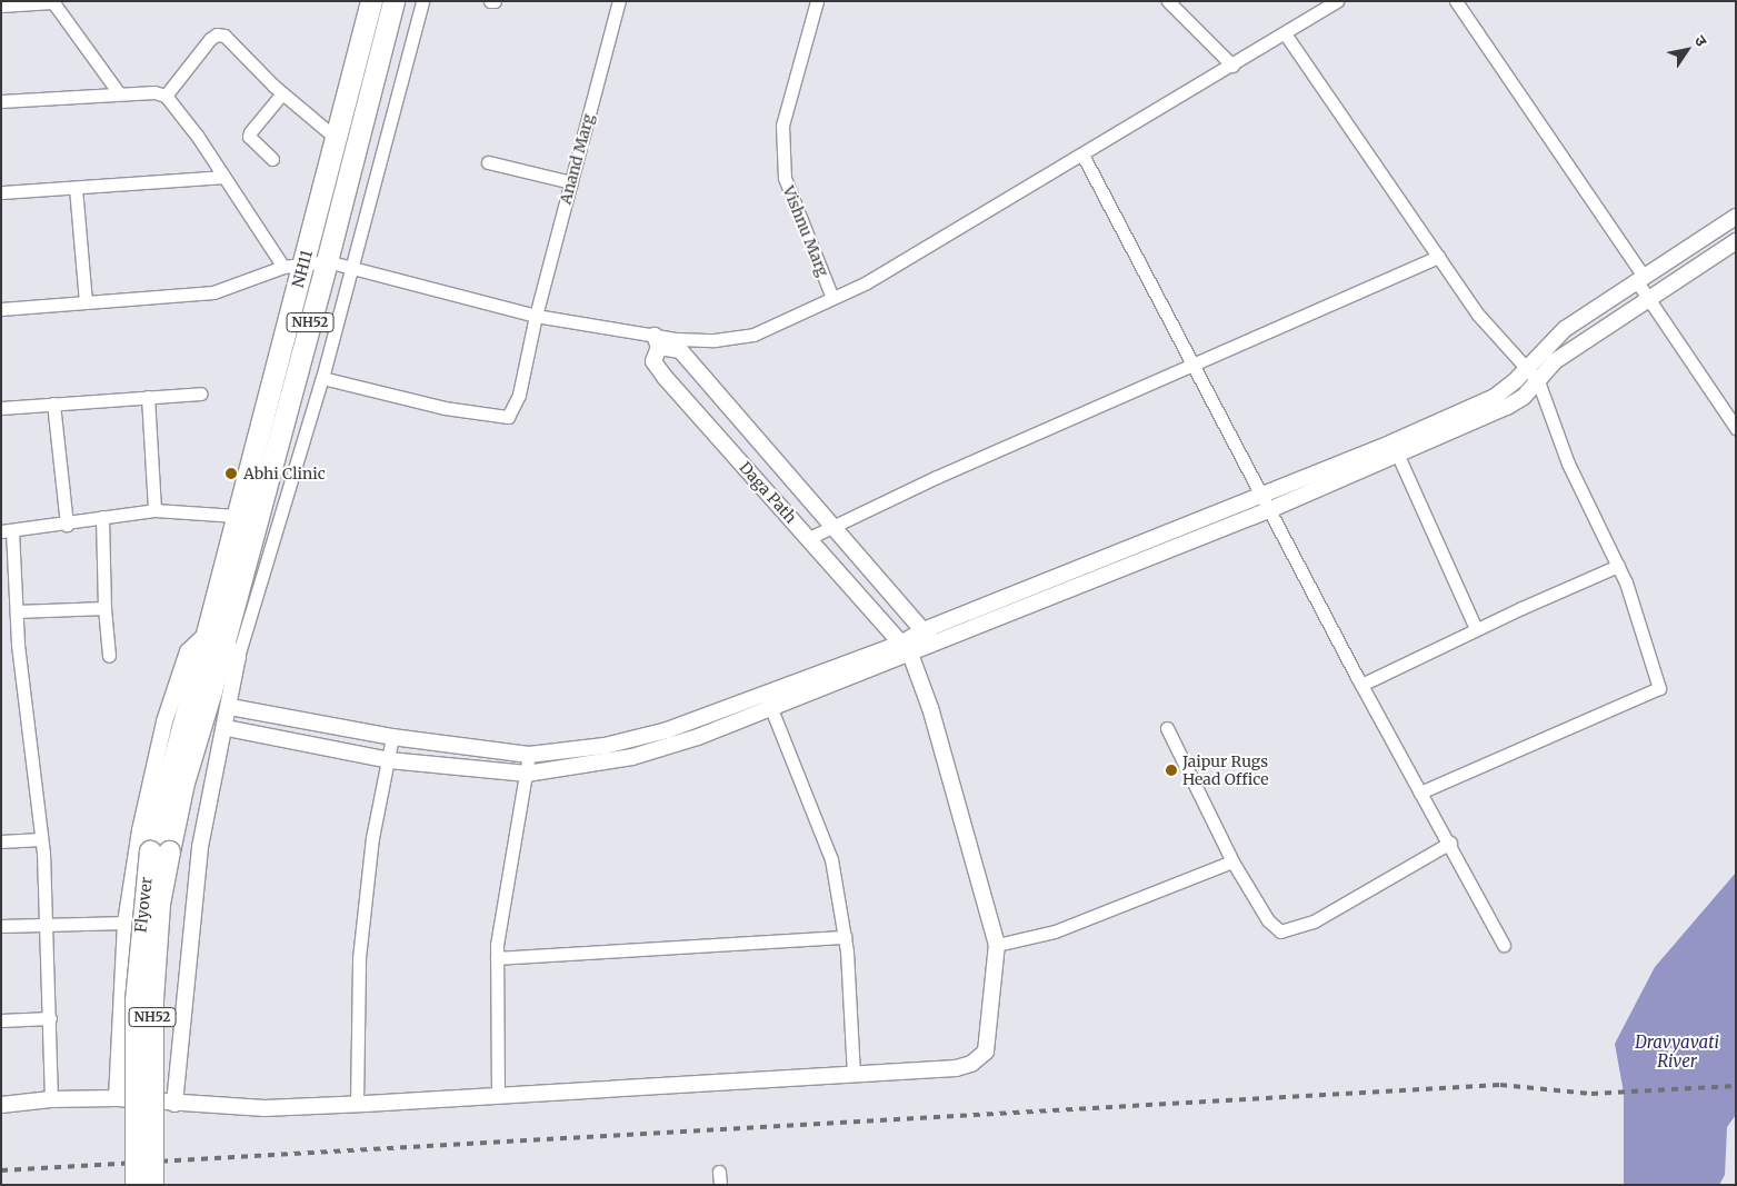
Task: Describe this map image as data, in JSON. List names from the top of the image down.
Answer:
{
  "streets": {
    "highway": ["NH11", "NH52", "Flyover"],
    "street": ["Anand Marg", "Vishnu Marg", "Daga Path"]
  },
  "crossings": [
    ["NH11", "NH52"],
    ["NH11", "Flyover"],
    ["NH52", "Flyover"]
  ],
  "water": ["Dravyavati River"],
  "places": ["Abhi Clinic", "Jaipur Rugs Head Office"],
  "north": "top right"
}
